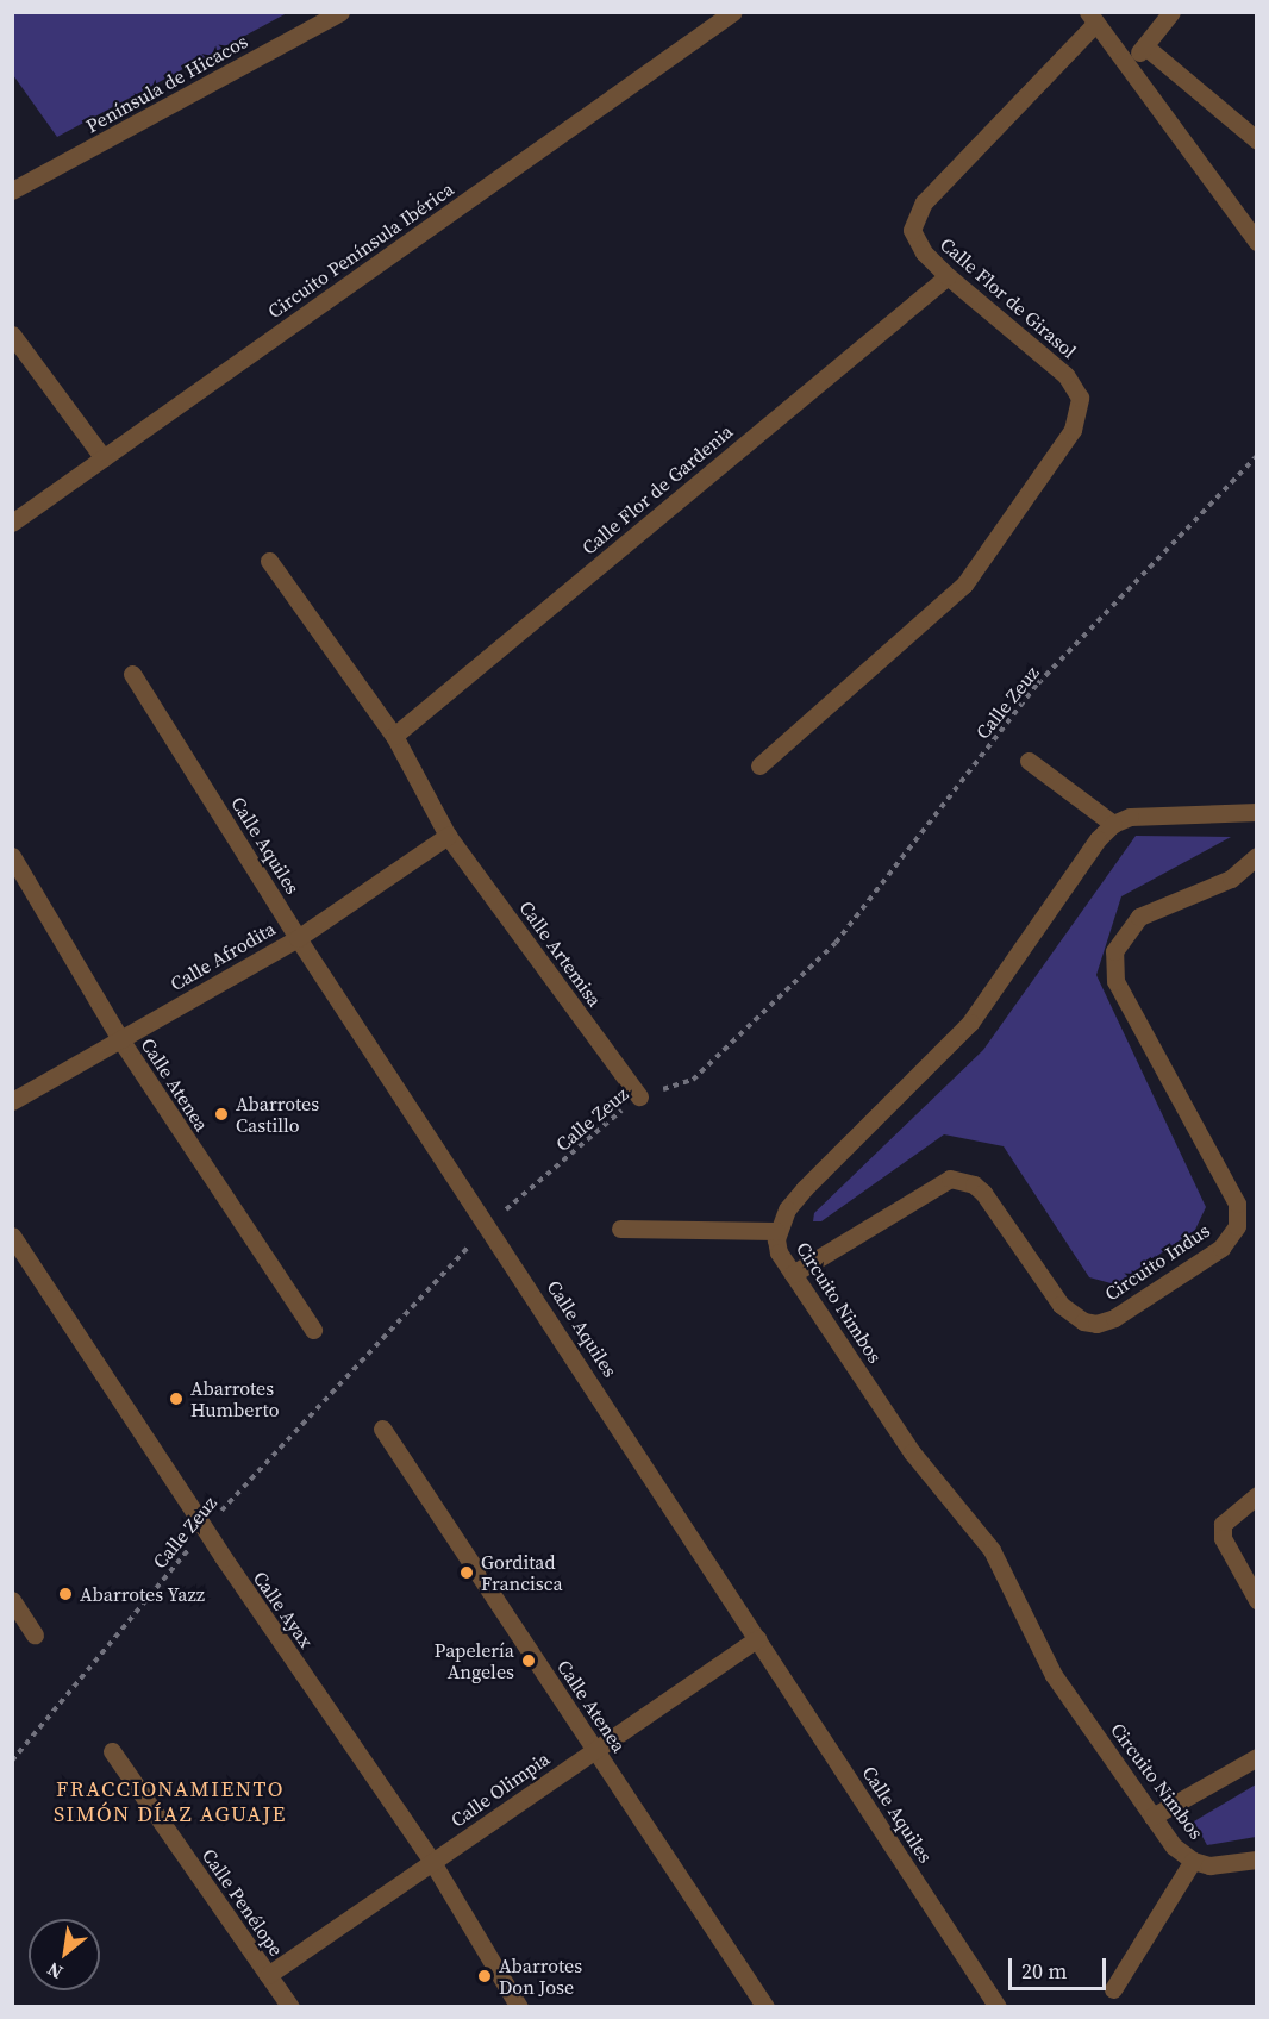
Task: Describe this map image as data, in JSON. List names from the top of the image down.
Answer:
{
  "streets": {
    "street": [
      "Península de Hicacos",
      "Circuito Península Ibérica",
      "Calle Flor de Girasol",
      "Calle Flor de Gardenia",
      "Calle Aquiles",
      "Calle Artemisa",
      "Calle Afrodita",
      "Calle Atenea",
      "Circuito Indus",
      "Circuito Nimbos",
      "Calle Ayax",
      "Calle Olimpia",
      "Calle Penélope"
    ],
    "path": ["Calle Zeuz"]
  },
  "crossings": [
    ["Calle Flor de Girasol", "Calle Flor de Gardenia"],
    ["Calle Flor de Gardenia", "Calle Artemisa"],
    ["Calle Zeuz", "Calle Aquiles"],
    ["Calle Zeuz", "Calle Artemisa"],
    ["Calle Zeuz", "Calle Ayax"],
    ["Calle Aquiles", "Calle Afrodita"],
    ["Calle Aquiles", "Calle Olimpia"],
    ["Calle Artemisa", "Calle Afrodita"],
    ["Calle Afrodita", "Calle Atenea"],
    ["Calle Atenea", "Calle Olimpia"],
    ["Circuito Indus", "Circuito Nimbos"],
    ["Calle Ayax", "Calle Olimpia"],
    ["Calle Olimpia", "Calle Penélope"]
  ],
  "districts": ["FRACCIONAMIENTO SIMÓN DÍAZ AGUAJE"],
  "places": [
    "Abarrotes Castillo",
    "Abarrotes Humberto",
    "Gorditad Francisca",
    "Abarrotes Yazz",
    "Papelería Angeles",
    "Abarrotes Don Jose"
  ],
  "scale_bar": "20 m",
  "north": "bottom left"
}
